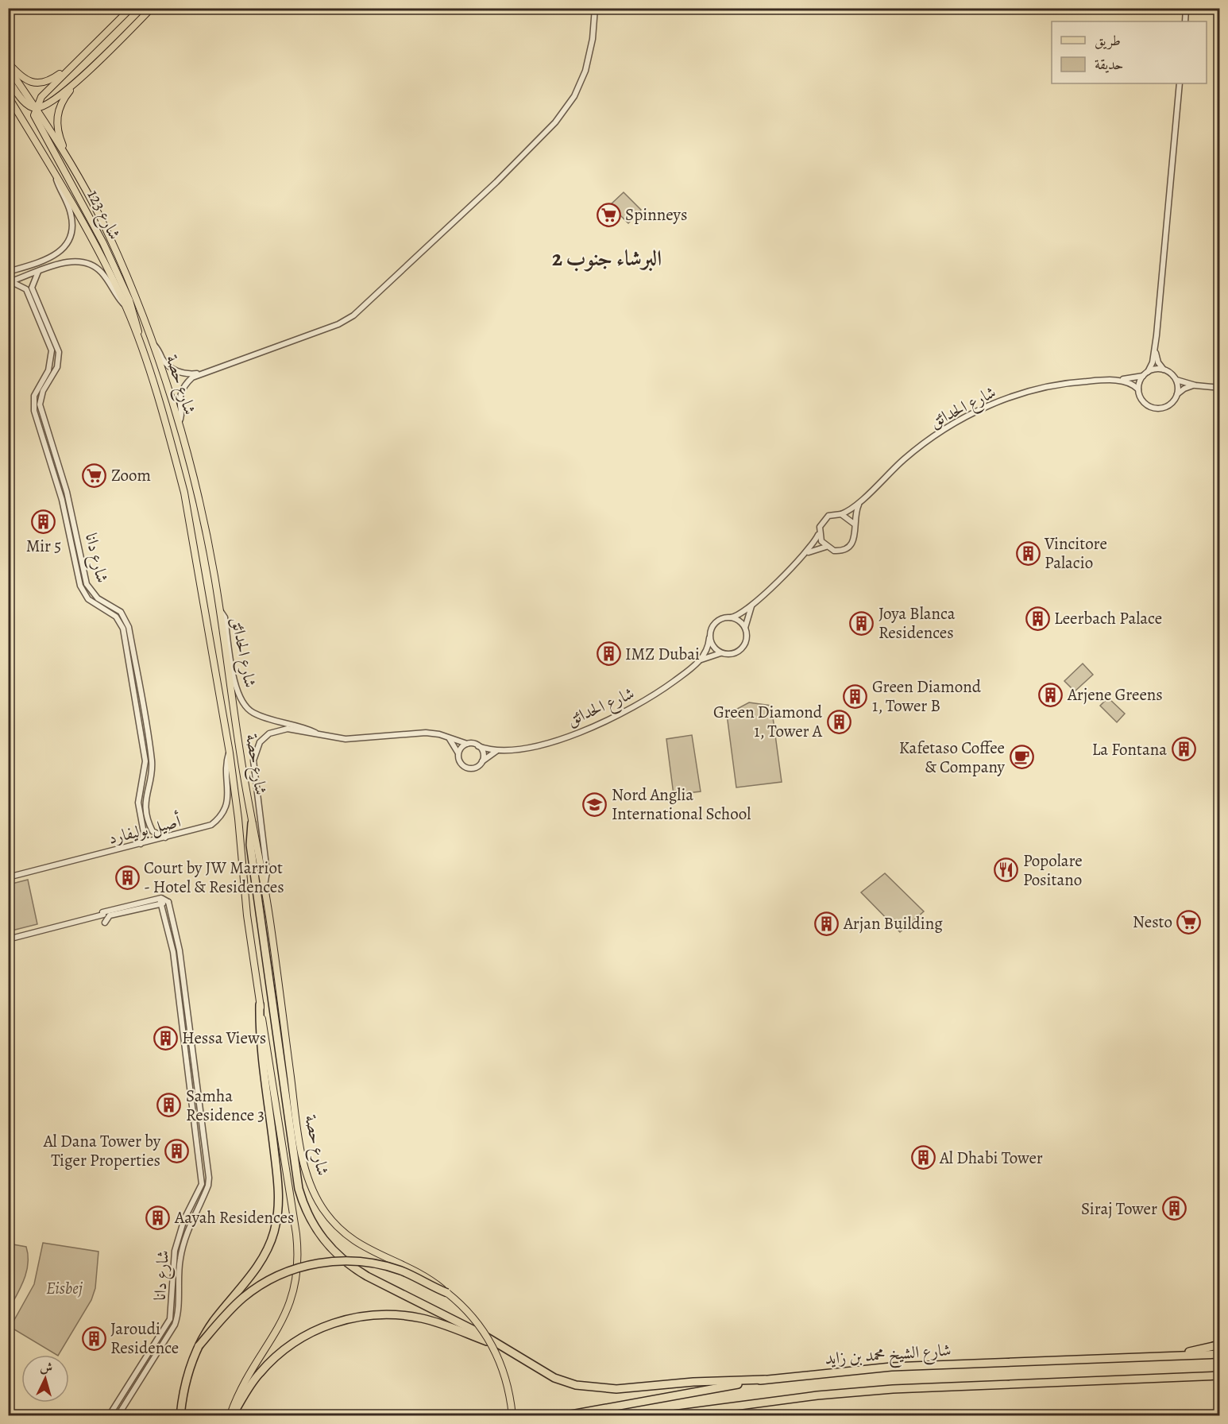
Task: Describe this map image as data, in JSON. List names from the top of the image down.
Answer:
{
  "streets": {
    "highway": ["شارع الشيخ محمد بن زايد"],
    "main road": ["شارع 123", "شارع حصة"],
    "street": ["شارع الحدائق", "شارع دانا", "أصيل بوليفارد"]
  },
  "crossings": [
    ["شارع 123", "شارع حصة"],
    ["شارع حصة", "شارع الحدائق"],
    ["شارع حصة", "شارع دانا"],
    ["شارع حصة", "أصيل بوليفارد"],
    ["شارع دانا", "أصيل بوليفارد"]
  ],
  "districts": ["البرشاء جنوب 2"],
  "parks": ["Eisbej"],
  "places": {
    "supermarket": ["Spinneys", "Zoom", "Nesto"],
    "building": [
      "Mir 5",
      "Vincitore Palacio",
      "Leerbach Palace",
      "Joya Blanca Residences",
      "IMZ Dubai",
      "Arjene Greens",
      "Green Diamond 1, Tower B",
      "Green Diamond 1, Tower A",
      "La Fontana",
      "Court by JW Marriot - Hotel & Residences",
      "Arjan Building",
      "Hessa Views",
      "Samha Residence 3",
      "Al Dana Tower by Tiger Properties",
      "Al Dhabi Tower",
      "Siraj Tower",
      "Aayah Residences",
      "Jaroudi Residence"
    ],
    "cafe": ["Kafetaso Coffee & Company"],
    "school or university": ["Nord Anglia International School"],
    "restaurant": ["Popolare Positano"]
  },
  "legend": ["طريق", "حديقة"],
  "north": "top"
}
